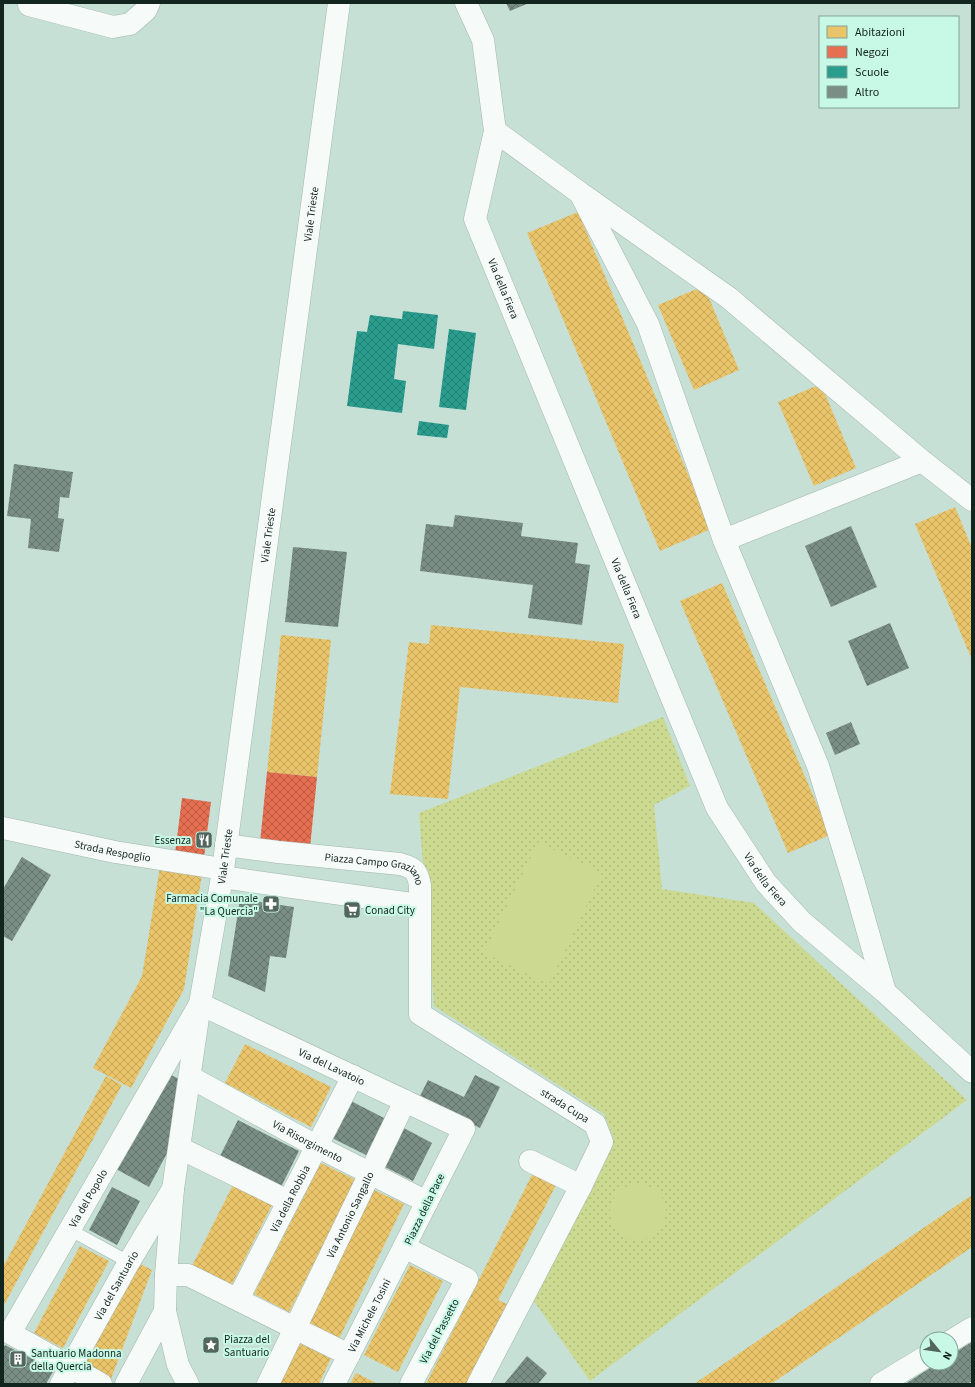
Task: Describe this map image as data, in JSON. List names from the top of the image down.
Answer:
{
  "streets": {
    "street": [
      "Viale Trieste",
      "Via della Fiera",
      "Strada Respoglio",
      "Piazza Campo Graziano",
      "Via del Lavatoio",
      "strada Cupa",
      "Via Risorgimento",
      "Via del Popolo",
      "Via della Robbia",
      "Piazza della Pace",
      "Via Antonio Sangallo",
      "Via del Santuario",
      "Via Michele Tosini",
      "Via del Passetto"
    ]
  },
  "crossings": [
    ["Viale Trieste", "Strada Respoglio"],
    ["Viale Trieste", "Piazza Campo Graziano"],
    ["Viale Trieste", "Via del Lavatoio"],
    ["Viale Trieste", "Via Risorgimento"],
    ["Viale Trieste", "Via del Popolo"],
    ["Viale Trieste", "Via del Santuario"],
    ["Strada Respoglio", "Piazza Campo Graziano"],
    ["Piazza Campo Graziano", "strada Cupa"],
    ["Via del Lavatoio", "Via del Popolo"],
    ["Via del Lavatoio", "Via della Robbia"],
    ["Via del Lavatoio", "Piazza della Pace"],
    ["Via del Lavatoio", "Via Antonio Sangallo"],
    ["Via Risorgimento", "Via della Robbia"],
    ["Via Risorgimento", "Piazza della Pace"],
    ["Via Risorgimento", "Via Antonio Sangallo"],
    ["Via Risorgimento", "Via del Santuario"],
    ["Via del Popolo", "Via del Santuario"],
    ["Piazza della Pace", "Via Michele Tosini"],
    ["Piazza della Pace", "Via del Passetto"]
  ],
  "places": {
    "restaurant": ["Essenza"],
    "pharmacy": ["Farmacia Comunale \"La Quercia\""],
    "supermarket": ["Conad City"],
    "place": ["Piazza del Santuario"],
    "building": ["Santuario Madonna della Quercia"]
  },
  "legend": [
    "Abitazioni",
    "Negozi",
    "Scuole",
    "Altro"
  ],
  "north": "bottom right"
}
